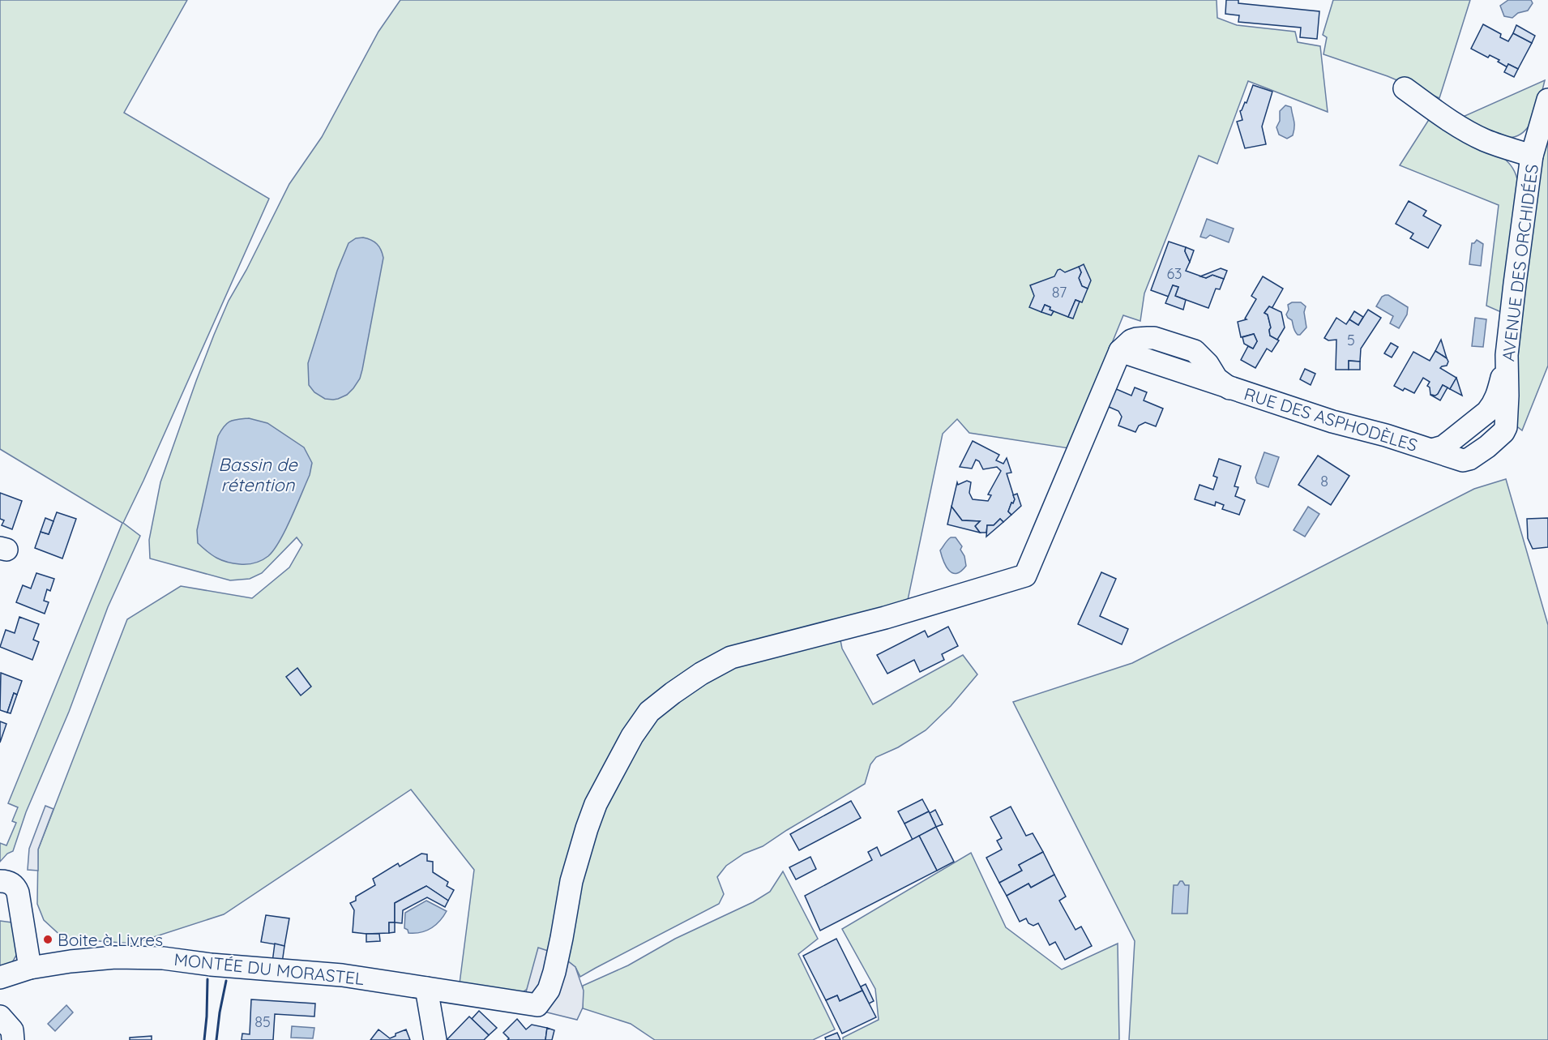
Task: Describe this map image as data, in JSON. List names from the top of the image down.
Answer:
{
  "streets": {
    "street": ["AVENUE DES ORCHIDÉES", "RUE DES ASPHODÈLES", "MONTÉE DU MORASTEL"]
  },
  "crossings": [
    ["AVENUE DES ORCHIDÉES", "RUE DES ASPHODÈLES"],
    ["RUE DES ASPHODÈLES", "MONTÉE DU MORASTEL"]
  ],
  "water": ["Bassin de rétention"],
  "places": ["Boite à Livres"],
  "house_numbers": [
    "63",
    "87",
    "5",
    "8",
    "85"
  ]
}
